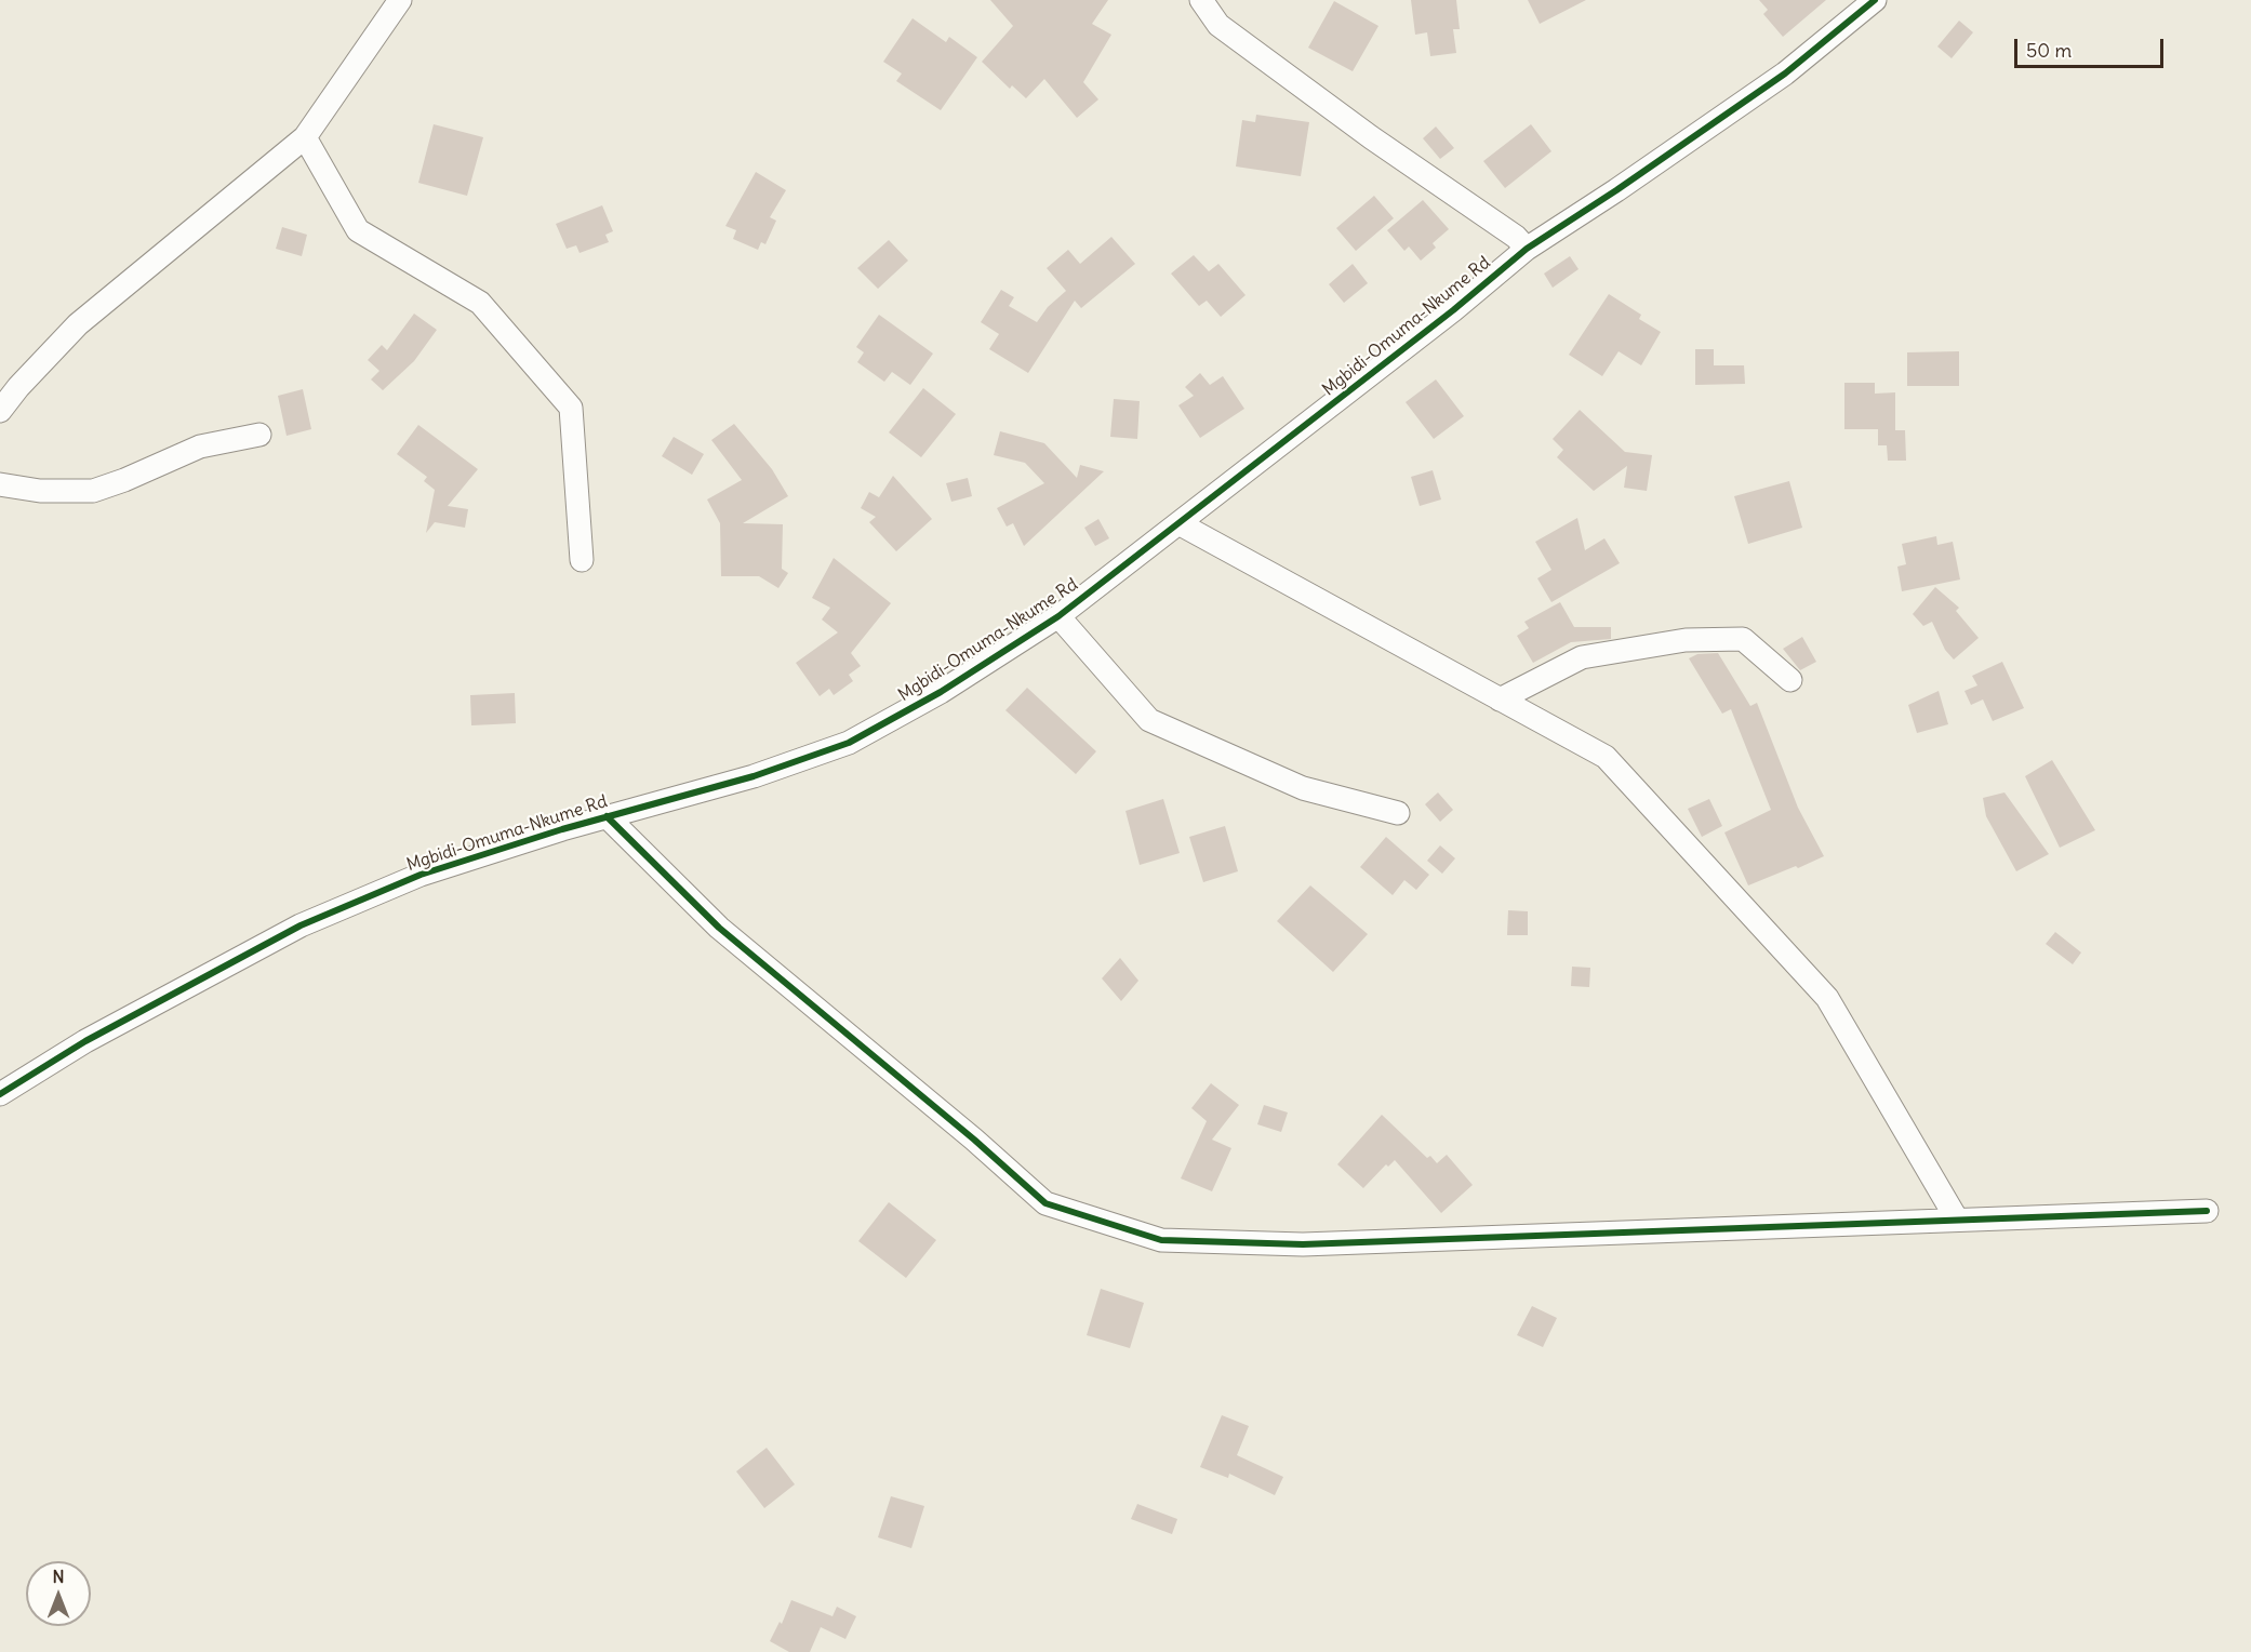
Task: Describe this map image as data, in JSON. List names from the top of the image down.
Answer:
{
  "streets": {
    "street": ["Mgbidi-Omuma-Nkume Rd"]
  },
  "scale_bar": "50 m",
  "north": "top"
}
